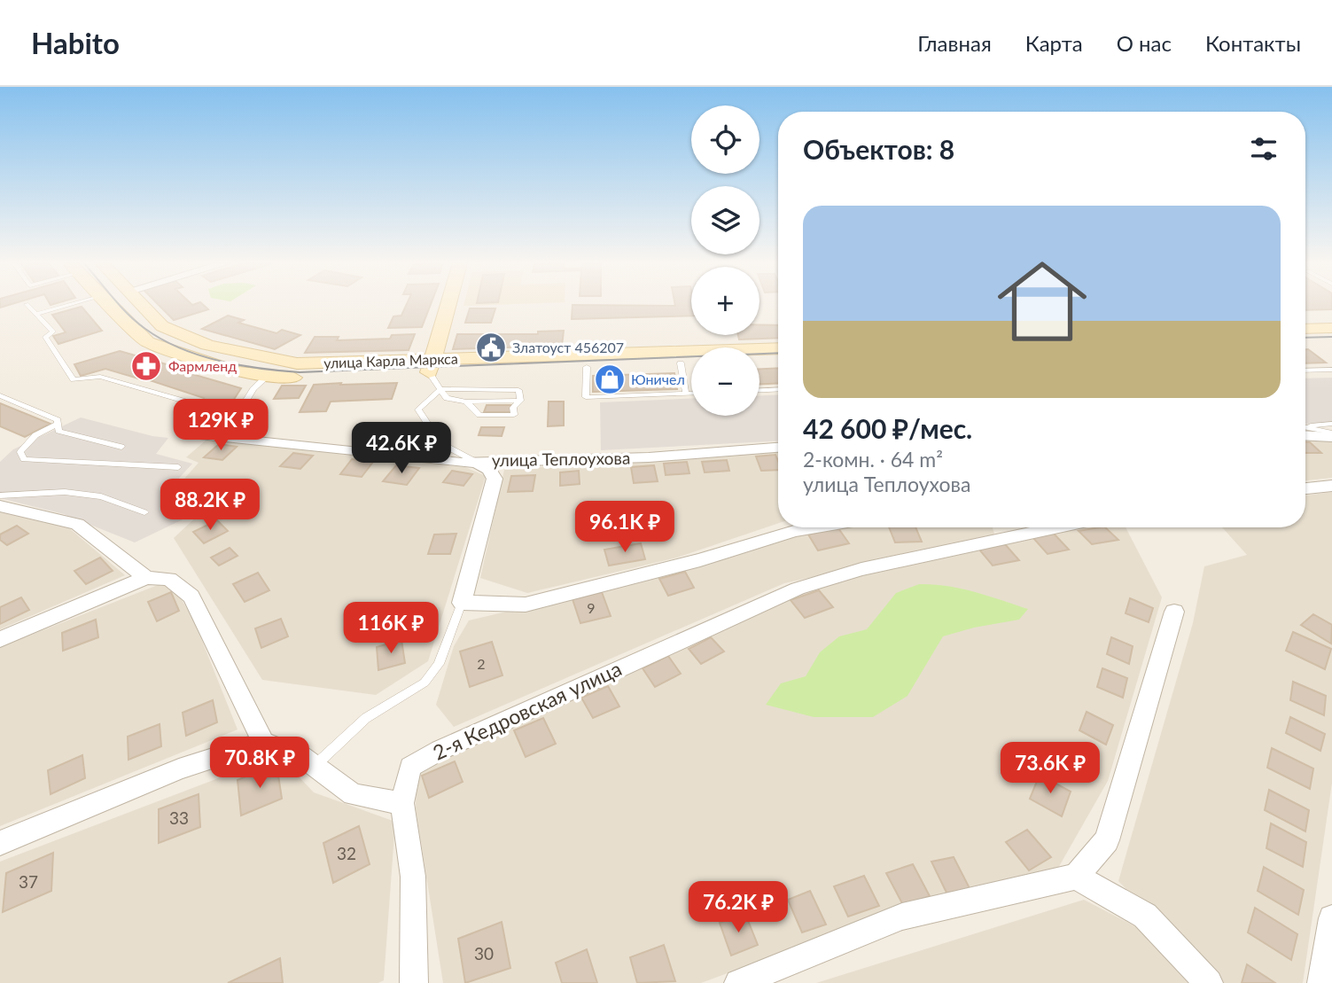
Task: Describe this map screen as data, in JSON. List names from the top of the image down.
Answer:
{
  "streets": {
    "main road": ["улица Карла Маркса"],
    "street": ["улица Теплоухова", "2-я Кедровская улица"]
  },
  "places": {
    "public building": ["Златоуст 456207"],
    "pharmacy": ["Фармленд"],
    "shop": ["Юничел"]
  },
  "house_numbers": [
    "9",
    "2",
    "33",
    "32",
    "37",
    "30"
  ],
  "page": {
    "header": "Habito",
    "nav": [
      "Главная",
      "Карта",
      "О нас",
      "Контакты"
    ],
    "map_buttons": ["+", "−"],
    "heading": "Объектов: 8",
    "list": [
      {
        "name": "42 600 ₽/мес.",
        "note": "2-комн. · 64 m² · улица Теплоухова"
      }
    ],
    "price": [
      "129K ₽",
      "42.6K ₽",
      "88.2K ₽",
      "96.1K ₽",
      "116K ₽",
      "70.8K ₽",
      "73.6K ₽",
      "76.2K ₽"
    ]
  }
}
